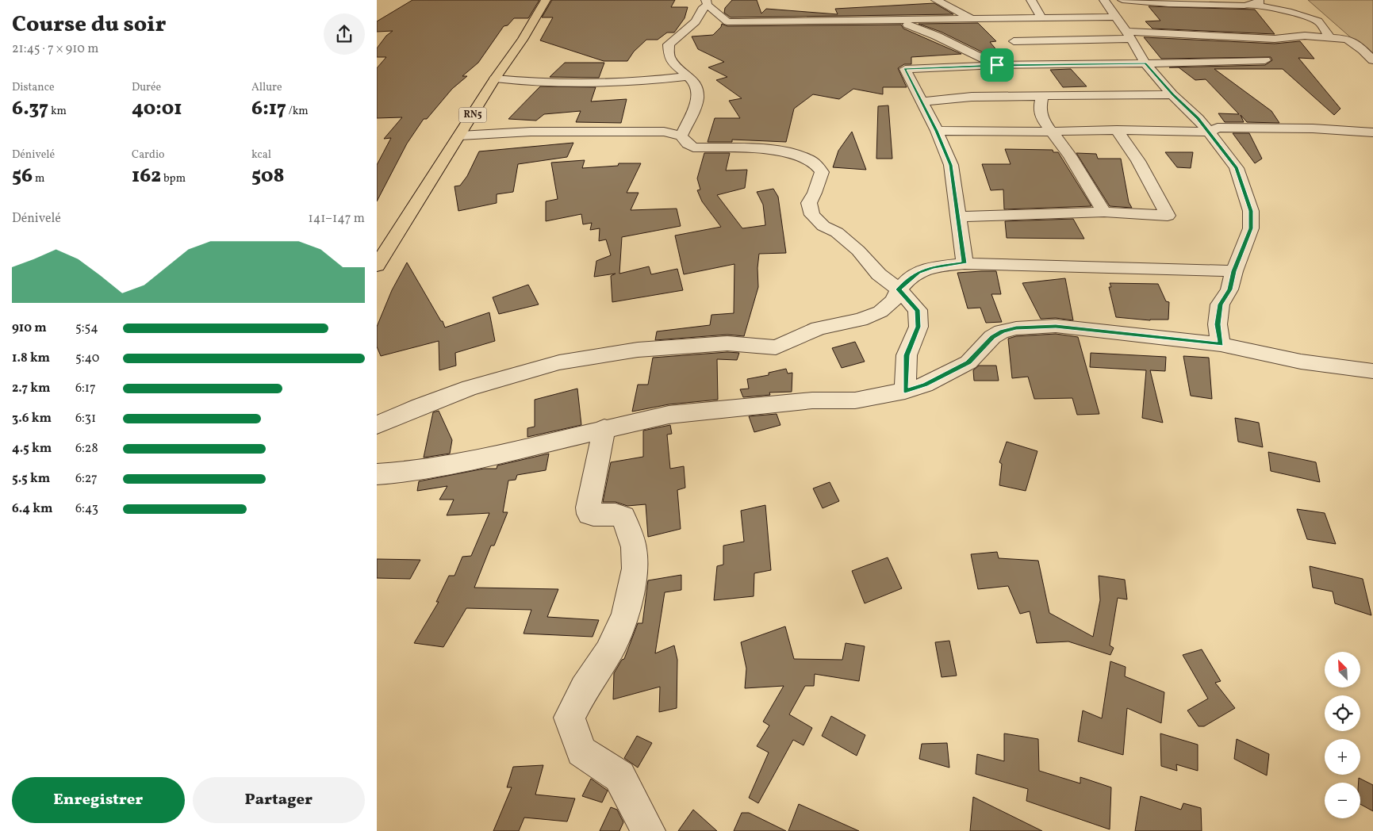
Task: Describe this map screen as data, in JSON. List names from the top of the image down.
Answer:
{
  "streets": {
    "highway": ["RN5"]
  },
  "north": "top left",
  "page": {
    "heading": ["Course du soir", "21:45 · 7 × 910 m"],
    "stats": [
      ["Distance", "6.37 km"],
      ["Durée", "40:01"],
      ["Allure", "6:17 /km"],
      ["Dénivelé", "56 m"],
      ["Cardio", "162 bpm"],
      ["kcal", "508"]
    ],
    "chart": ["Dénivelé", "141–147 m"],
    "list": [
      {
        "name": "910 m",
        "note": "5:54"
      },
      {
        "name": "1.8 km",
        "note": "5:40"
      },
      {
        "name": "2.7 km",
        "note": "6:17"
      },
      {
        "name": "3.6 km",
        "note": "6:31"
      },
      {
        "name": "4.5 km",
        "note": "6:28"
      },
      {
        "name": "5.5 km",
        "note": "6:27"
      },
      {
        "name": "6.4 km",
        "note": "6:43"
      }
    ],
    "map_buttons": ["+", "−"],
    "buttons": ["Enregistrer", "Partager"]
  }
}
